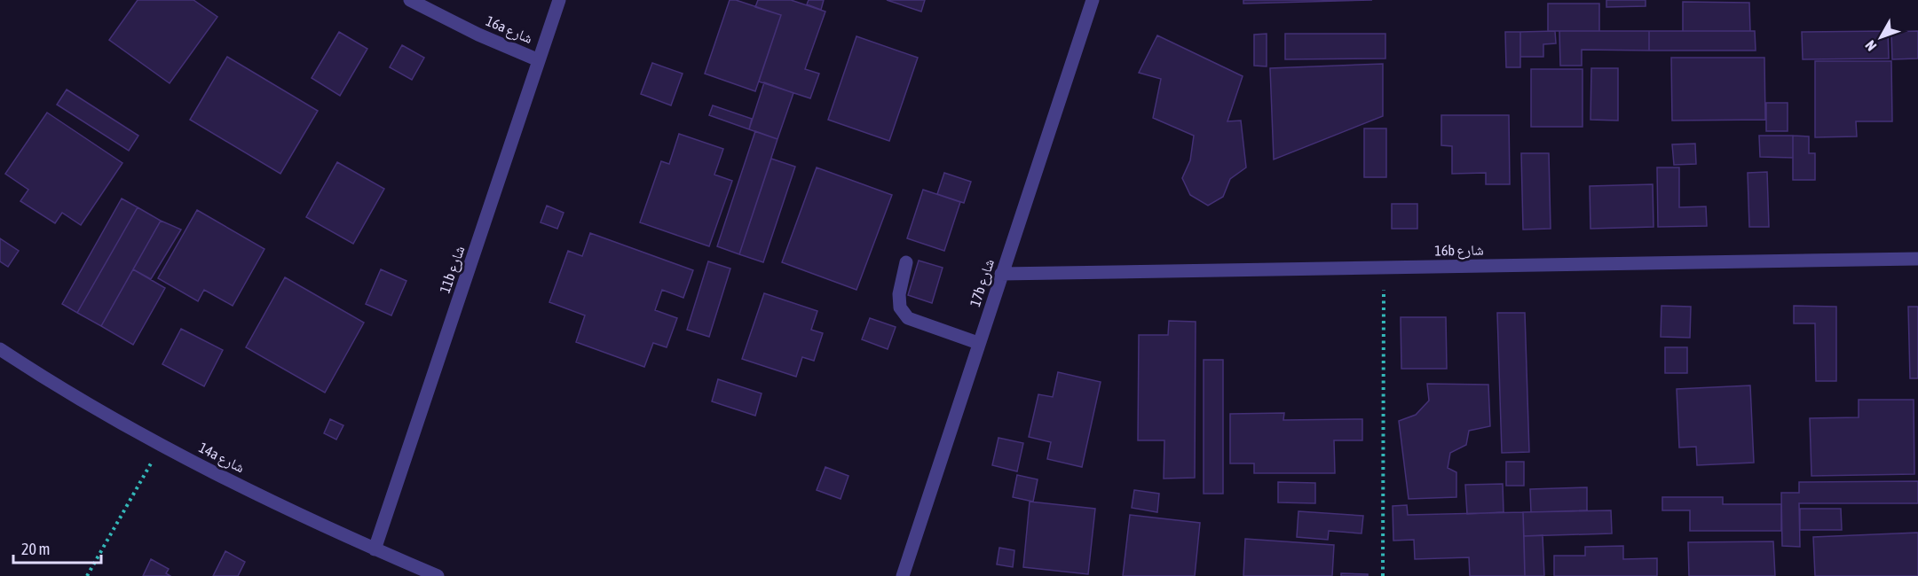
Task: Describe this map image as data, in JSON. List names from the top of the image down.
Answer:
{
  "streets": {
    "street": [
      "16a شارع",
      "16b شارع",
      "11b شارع",
      "17b شارع",
      "14a شارع"
    ]
  },
  "crossings": [
    ["16a شارع", "11b شارع"],
    ["16b شارع", "17b شارع"],
    ["11b شارع", "14a شارع"]
  ],
  "scale_bar": "20 m",
  "north": "bottom left"
}
